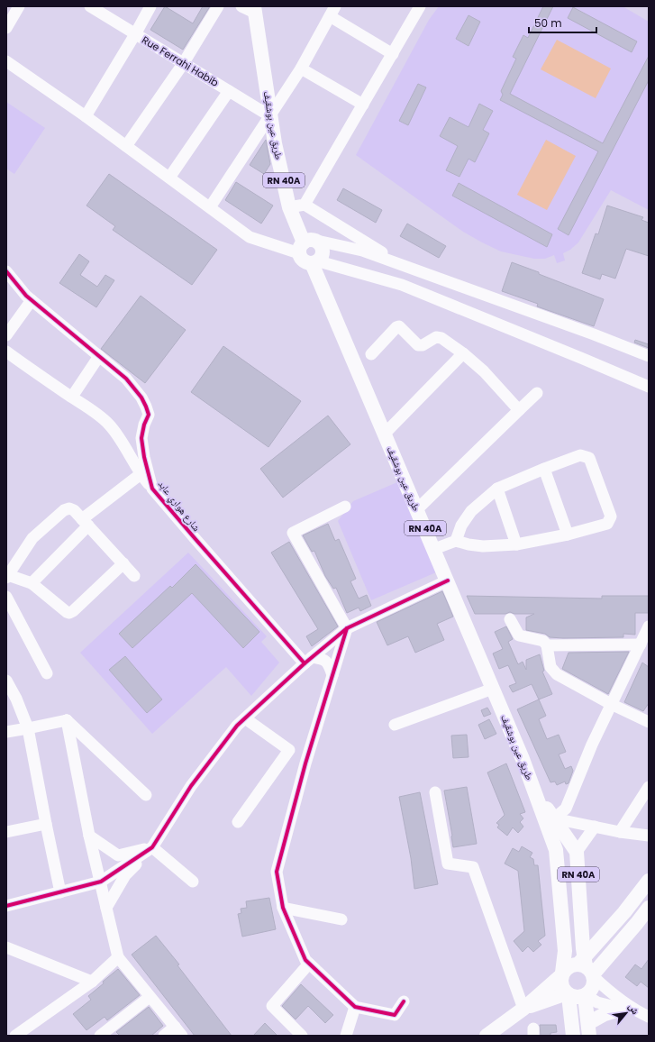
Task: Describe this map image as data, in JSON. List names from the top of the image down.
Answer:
{
  "streets": {
    "main road": ["طريق عين بوشقيف", "RN 40A"],
    "street": ["Rue Ferrahi Habib", "شارع هواري عابد"]
  },
  "crossings": [
    ["Rue Ferrahi Habib", "طريق عين بوشقيف"],
    ["طريق عين بوشقيف", "RN 40A"]
  ],
  "scale_bar": "50 m",
  "north": "top right"
}
